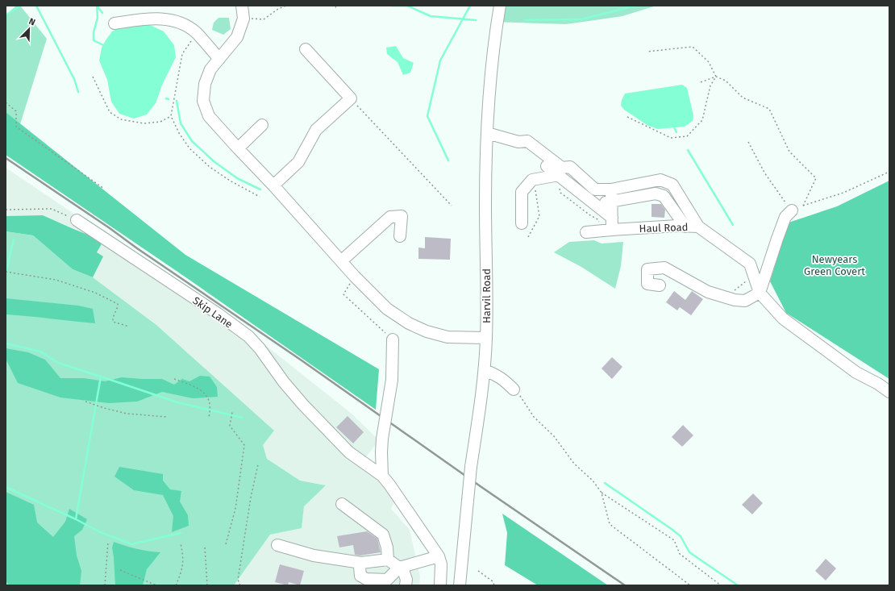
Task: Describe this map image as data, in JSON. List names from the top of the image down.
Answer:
{
  "streets": {
    "street": ["Haul Road", "Harvil Road", "Skip Lane"]
  },
  "parks": ["Newyears Green Covert"],
  "north": "top right"
}
